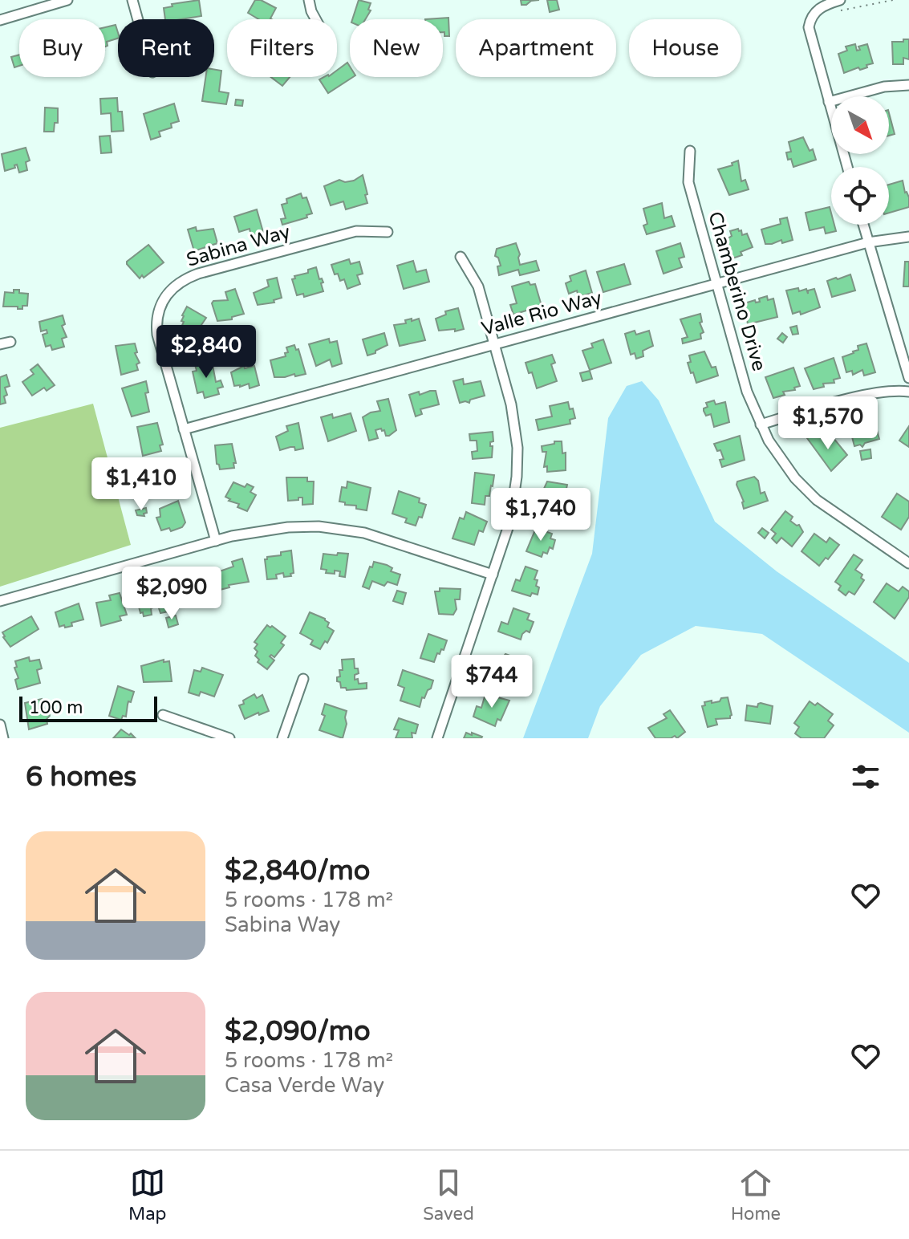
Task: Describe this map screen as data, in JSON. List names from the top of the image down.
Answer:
{
  "streets": {
    "street": ["Sabina Way", "Chamberino Drive", "Valle Rio Way"]
  },
  "crossings": [
    ["Sabina Way", "Valle Rio Way"],
    ["Chamberino Drive", "Valle Rio Way"]
  ],
  "scale_bar": "100 m",
  "north": "bottom right",
  "page": {
    "chip": [
      "Buy",
      "Rent",
      "Filters",
      "New",
      "Apartment",
      "House"
    ],
    "price": [
      "$2,840",
      "$1,570",
      "$1,410",
      "$1,740",
      "$2,090",
      "$744"
    ],
    "scale": "100 m",
    "heading": "6 homes",
    "list": [
      {
        "name": "$2,840/mo",
        "note": "5 rooms · 178 m² · Sabina Way"
      },
      {
        "name": "$2,090/mo",
        "note": "5 rooms · 178 m² · Casa Verde Way"
      }
    ],
    "tabs": ["Map", "Saved", "Home"]
  }
}
